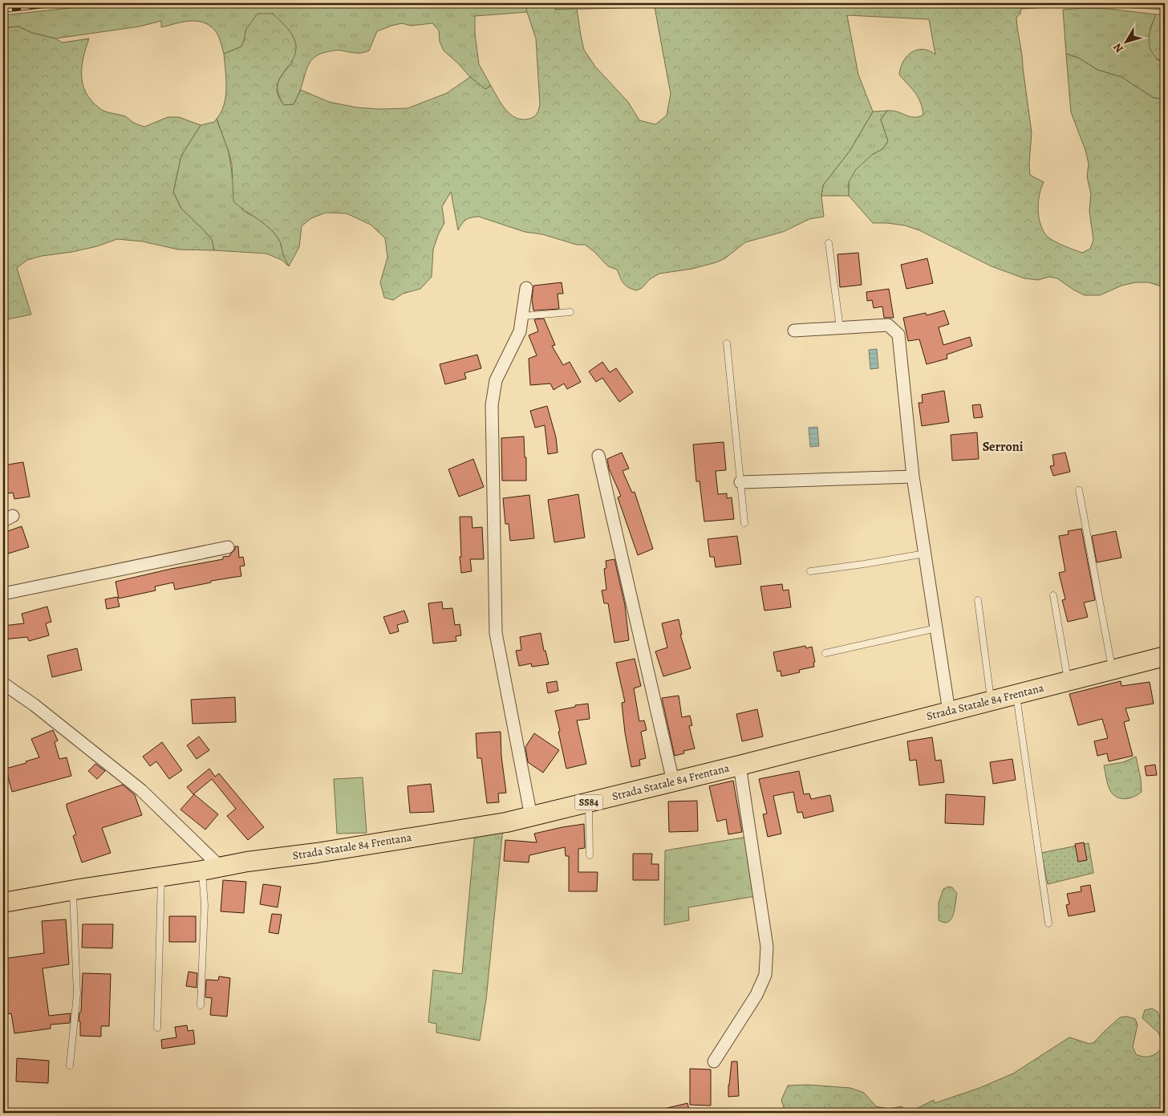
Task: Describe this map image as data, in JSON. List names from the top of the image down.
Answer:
{
  "streets": {
    "main road": ["Strada Statale 84 Frentana", "SS84"]
  },
  "districts": ["Serroni"],
  "north": "bottom left"
}
